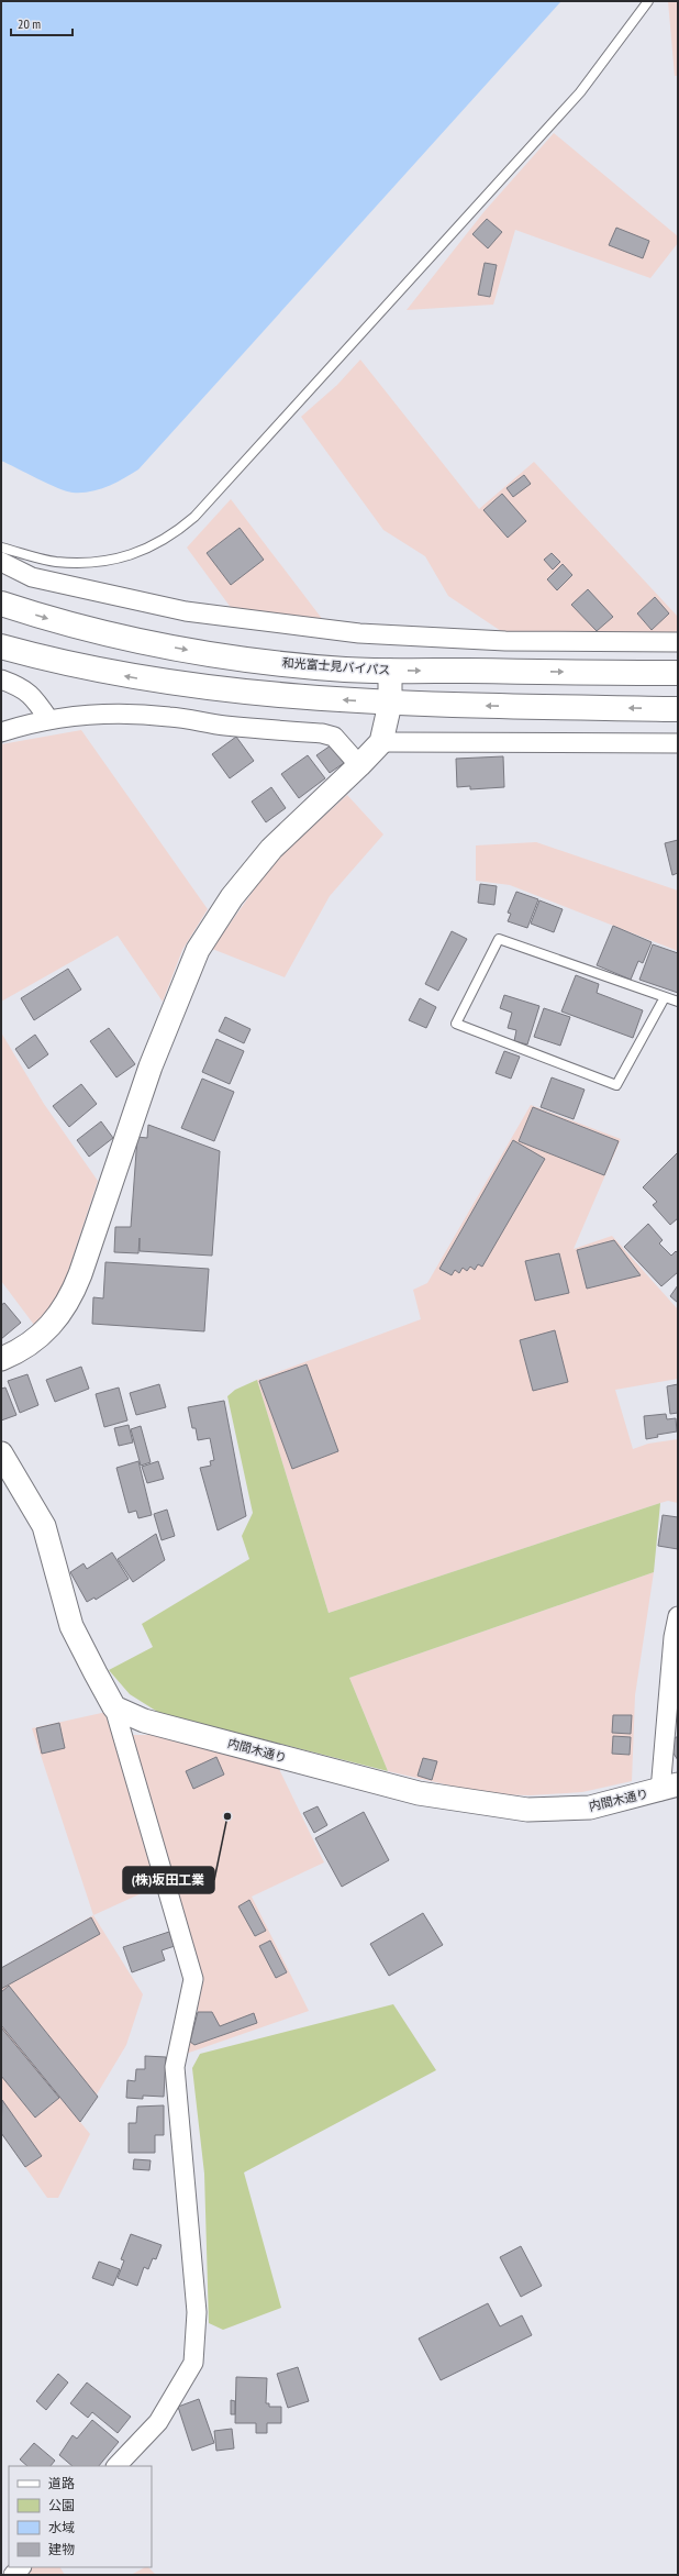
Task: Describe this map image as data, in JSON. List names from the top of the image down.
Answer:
{
  "streets": {
    "highway": ["和光富士見バイパス"],
    "street": ["内間木通り"]
  },
  "places": ["(株)坂田工業"],
  "legend": [
    "道路",
    "公園",
    "水域",
    "建物"
  ],
  "scale_bar": "20 m"
}
